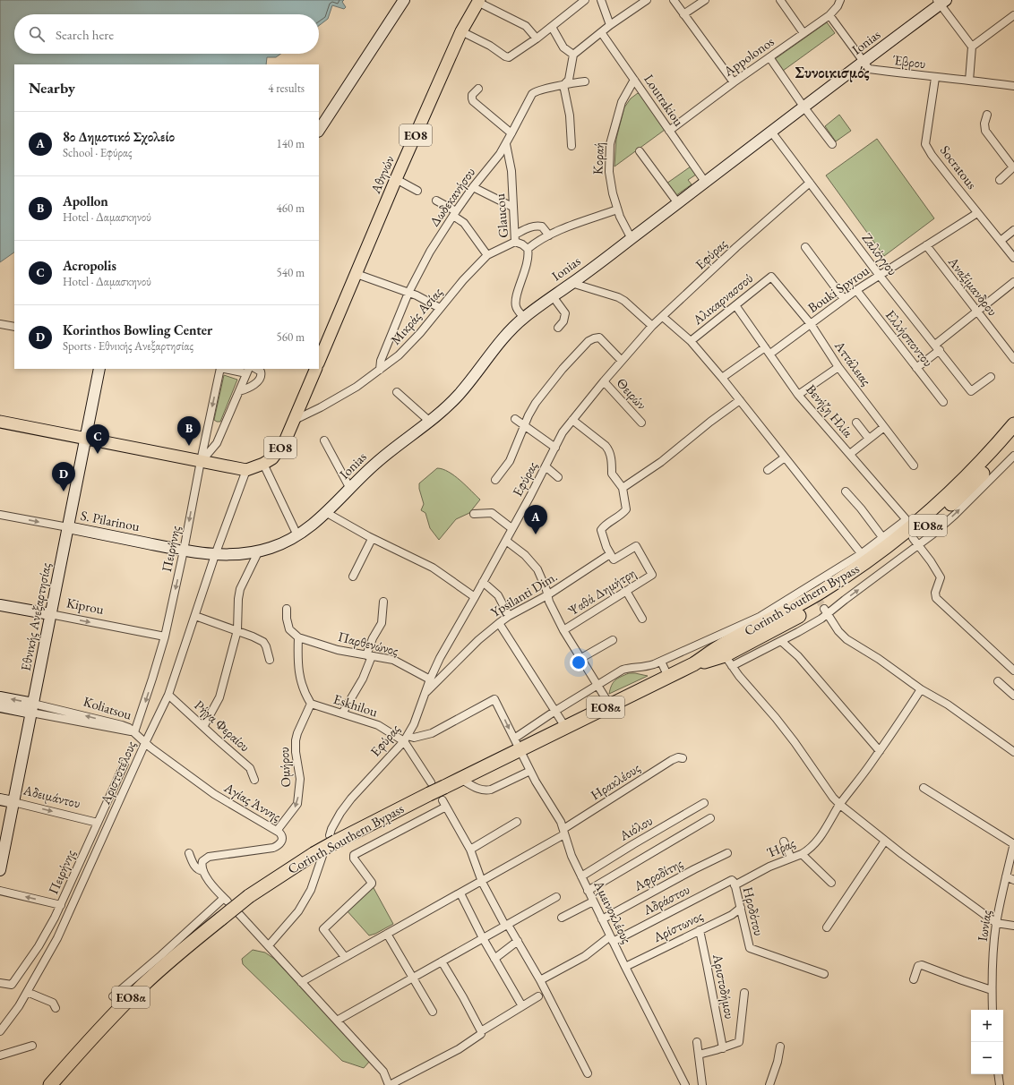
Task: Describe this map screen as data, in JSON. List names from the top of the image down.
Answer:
{
  "streets": {
    "highway": ["ΕΟ8α", "Corinth Southern Bypass"],
    "main road": ["ΕΟ8", "Αθηνών"],
    "street": [
      "Ionias",
      "Appolonos",
      "Έβρου",
      "Loutrakiou",
      "Κοραή",
      "Socratous",
      "Δωδεκανήσου",
      "Glaucou",
      "Εφύρας",
      "Ζαλόγγου",
      "Αναξίμανδρου",
      "Bouki Spyrou",
      "Αλικαρνασσού",
      "Μικράς Ασίας",
      "Ελλήσποντου",
      "Αττάλειας",
      "Θειρών",
      "Βενήζη Ηλία",
      "S. Pilarinou",
      "Πειρήνης",
      "Ψαθά Δημήτρη",
      "Ypsilanti Dim.",
      "Kiprou",
      "Εθνικής Ανεξαρτησίας",
      "Παρθενώνος",
      "Eskhilou",
      "Koliatsou",
      "Ρήγα Φεραίου",
      "Ομήρου",
      "Αριστοτέλους",
      "Ηρακλέους",
      "Αδειμάντου",
      "Αγίας Άννης",
      "Αιόλου",
      "Ήρας",
      "Αφροδίτης",
      "Αδράστου",
      "Ηροδότου",
      "Αμεινοκλέους",
      "Ιωνίας",
      "Αρίστωνος",
      "Αριστοδήμου"
    ]
  },
  "crossings": [
    ["Ionias", "Έβρου"],
    ["Ionias", "Loutrakiou"],
    ["Ionias", "Κοραή"],
    ["Ionias", "Glaucou"],
    ["Ionias", "Ζαλόγγου"],
    ["Ionias", "S. Pilarinou"],
    ["Ionias", "Αριστοτέλους"],
    ["Appolonos", "Έβρου"],
    ["Appolonos", "Loutrakiou"],
    ["Έβρου", "Socratous"],
    ["Loutrakiou", "Κοραή"],
    ["ΕΟ8", "Μικράς Ασίας"],
    ["ΕΟ8", "Αριστοτέλους"],
    ["Socratous", "Bouki Spyrou"],
    ["Δωδεκανήσου", "Glaucou"],
    ["Δωδεκανήσου", "Μικράς Ασίας"],
    ["Glaucou", "Μικράς Ασίας"],
    ["Εφύρας", "Ζαλόγγου"],
    ["Εφύρας", "Θειρών"],
    ["Εφύρας", "Ypsilanti Dim."],
    ["Εφύρας", "Corinth Southern Bypass"],
    ["Εφύρας", "Παρθενώνος"],
    ["Εφύρας", "Eskhilou"],
    ["Εφύρας", "Αμεινοκλέους"],
    ["Ζαλόγγου", "Bouki Spyrou"],
    ["Αναξίμανδρου", "Bouki Spyrou"],
    ["Bouki Spyrou", "Ελλήσποντου"],
    ["Bouki Spyrou", "Αττάλειας"],
    ["Bouki Spyrou", "Βενήζη Ηλία"],
    ["Αλικαρνασσού", "Αττάλειας"],
    ["Αλικαρνασσού", "Βενήζη Ηλία"],
    ["Βενήζη Ηλία", "Corinth Southern Bypass"],
    ["S. Pilarinou", "Πειρήνης"],
    ["S. Pilarinou", "Εθνικής Ανεξαρτησίας"],
    ["S. Pilarinou", "Αριστοτέλους"],
    ["Πειρήνης", "Kiprou"],
    ["Πειρήνης", "Koliatsou"],
    ["Πειρήνης", "Αδειμάντου"],
    ["Πειρήνης", "Αγίας Άννης"],
    ["Ψαθά Δημήτρη", "Ypsilanti Dim."],
    ["Corinth Southern Bypass", "Eskhilou"],
    ["Corinth Southern Bypass", "Αμεινοκλέους"],
    ["Kiprou", "Εθνικής Ανεξαρτησίας"],
    ["Εθνικής Ανεξαρτησίας", "Koliatsou"],
    ["Εθνικής Ανεξαρτησίας", "Αδειμάντου"],
    ["Eskhilou", "Ομήρου"],
    ["Eskhilou", "Αμεινοκλέους"],
    ["Koliatsou", "Αγίας Άννης"],
    ["Ρήγα Φεραίου", "Αριστοτέλους"],
    ["Ομήρου", "Αγίας Άννης"],
    ["Αριστοτέλους", "Αγίας Άννης"],
    ["Ηρακλέους", "Αμεινοκλέους"],
    ["Αιόλου", "Αμεινοκλέους"],
    ["Ήρας", "Αδράστου"],
    ["Ήρας", "Ηροδότου"],
    ["Αφροδίτης", "Αμεινοκλέους"],
    ["Αδράστου", "Ηροδότου"],
    ["Αδράστου", "Αμεινοκλέους"],
    ["Ηροδότου", "Αρίστωνος"],
    ["Αμεινοκλέους", "Αρίστωνος"],
    ["Αρίστωνος", "Αριστοδήμου"]
  ],
  "one_way": ["Kiprou", "Ομήρου", "Αδειμάντου"],
  "districts": ["Συνοικισμός"],
  "page": {
    "search": "Search here",
    "heading": ["Nearby", "4 results"],
    "list": [
      {
        "mark": "A",
        "name": "8ο Δημοτικό Σχολείο",
        "note": "School · Εφύρας",
        "value": "140 m"
      },
      {
        "mark": "B",
        "name": "Apollon",
        "note": "Hotel · Δαμασκηνού",
        "value": "460 m"
      },
      {
        "mark": "C",
        "name": "Acropolis",
        "note": "Hotel · Δαμασκηνού",
        "value": "540 m"
      },
      {
        "mark": "D",
        "name": "Korinthos Bowling Center",
        "note": "Sports · Εθνικής Ανεξαρτησίας",
        "value": "560 m"
      }
    ],
    "pins": [
      "B",
      "C",
      "D",
      "A"
    ],
    "map_buttons": ["+", "−"]
  }
}
